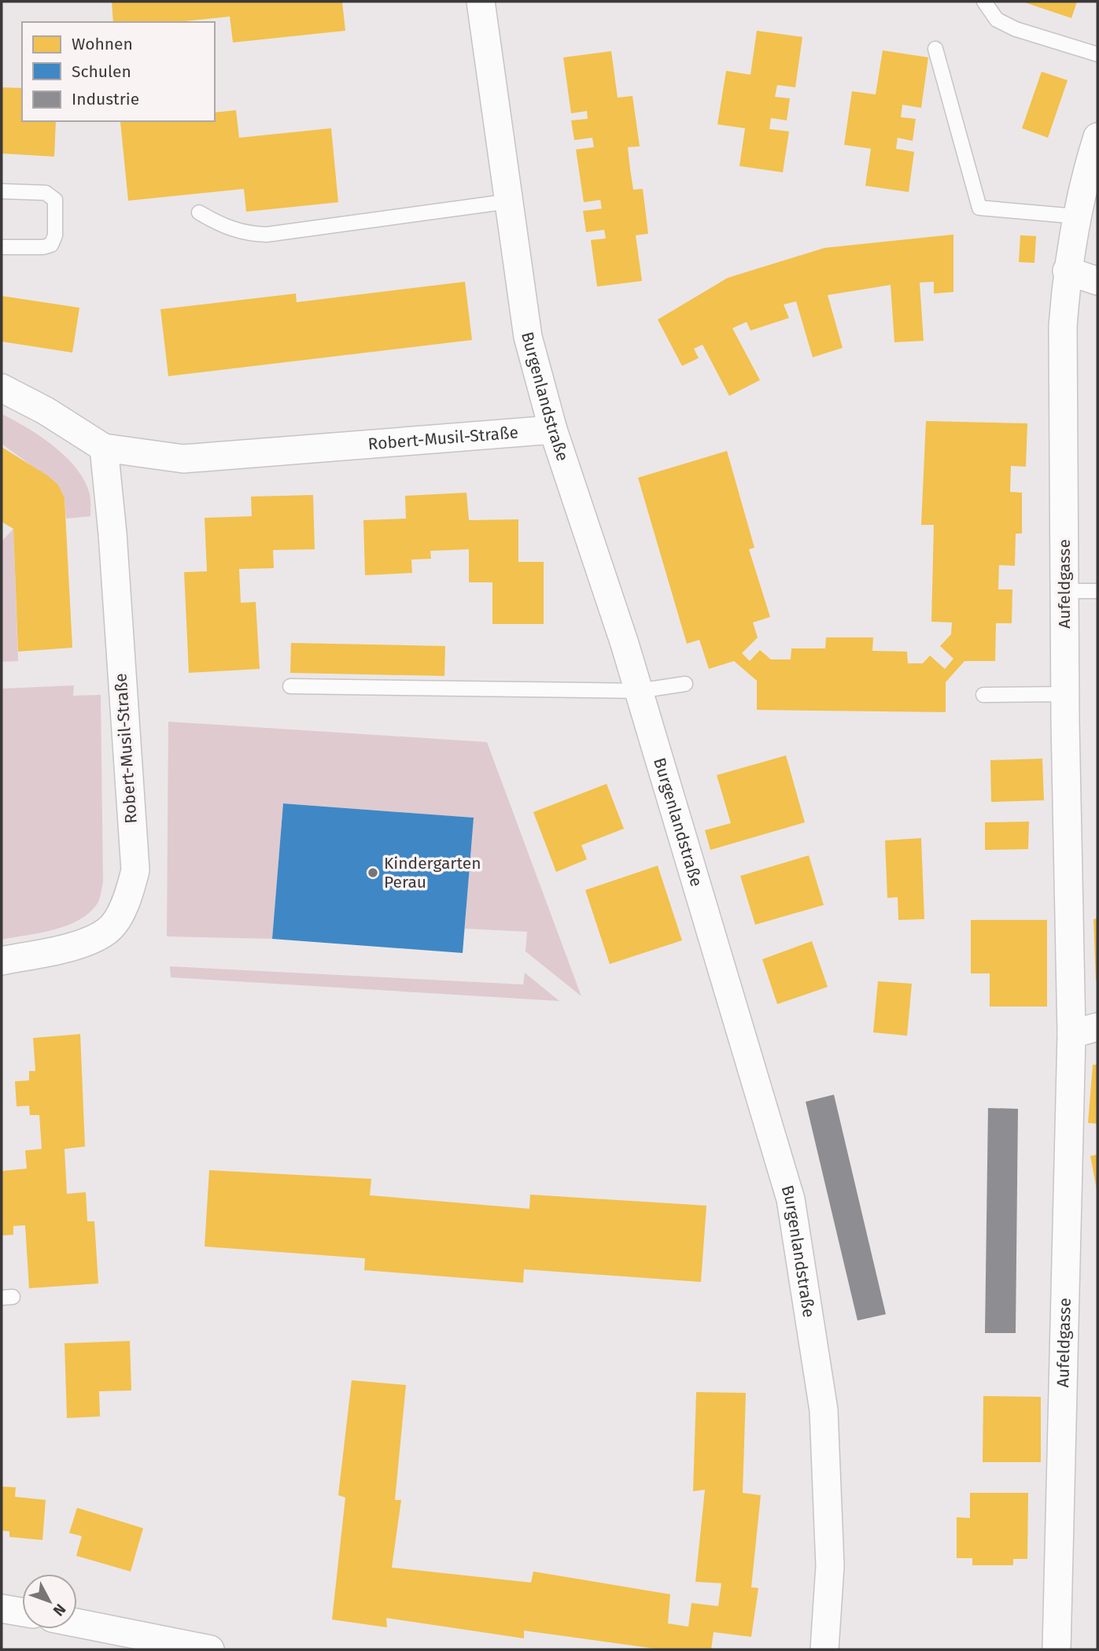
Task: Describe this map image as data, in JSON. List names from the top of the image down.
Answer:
{
  "streets": {
    "street": ["Burgenlandstraße", "Robert-Musil-Straße", "Aufeldgasse"]
  },
  "crossings": [
    ["Burgenlandstraße", "Robert-Musil-Straße"]
  ],
  "places": ["Kindergarten Perau"],
  "legend": ["Wohnen", "Schulen", "Industrie"],
  "north": "bottom right"
}
